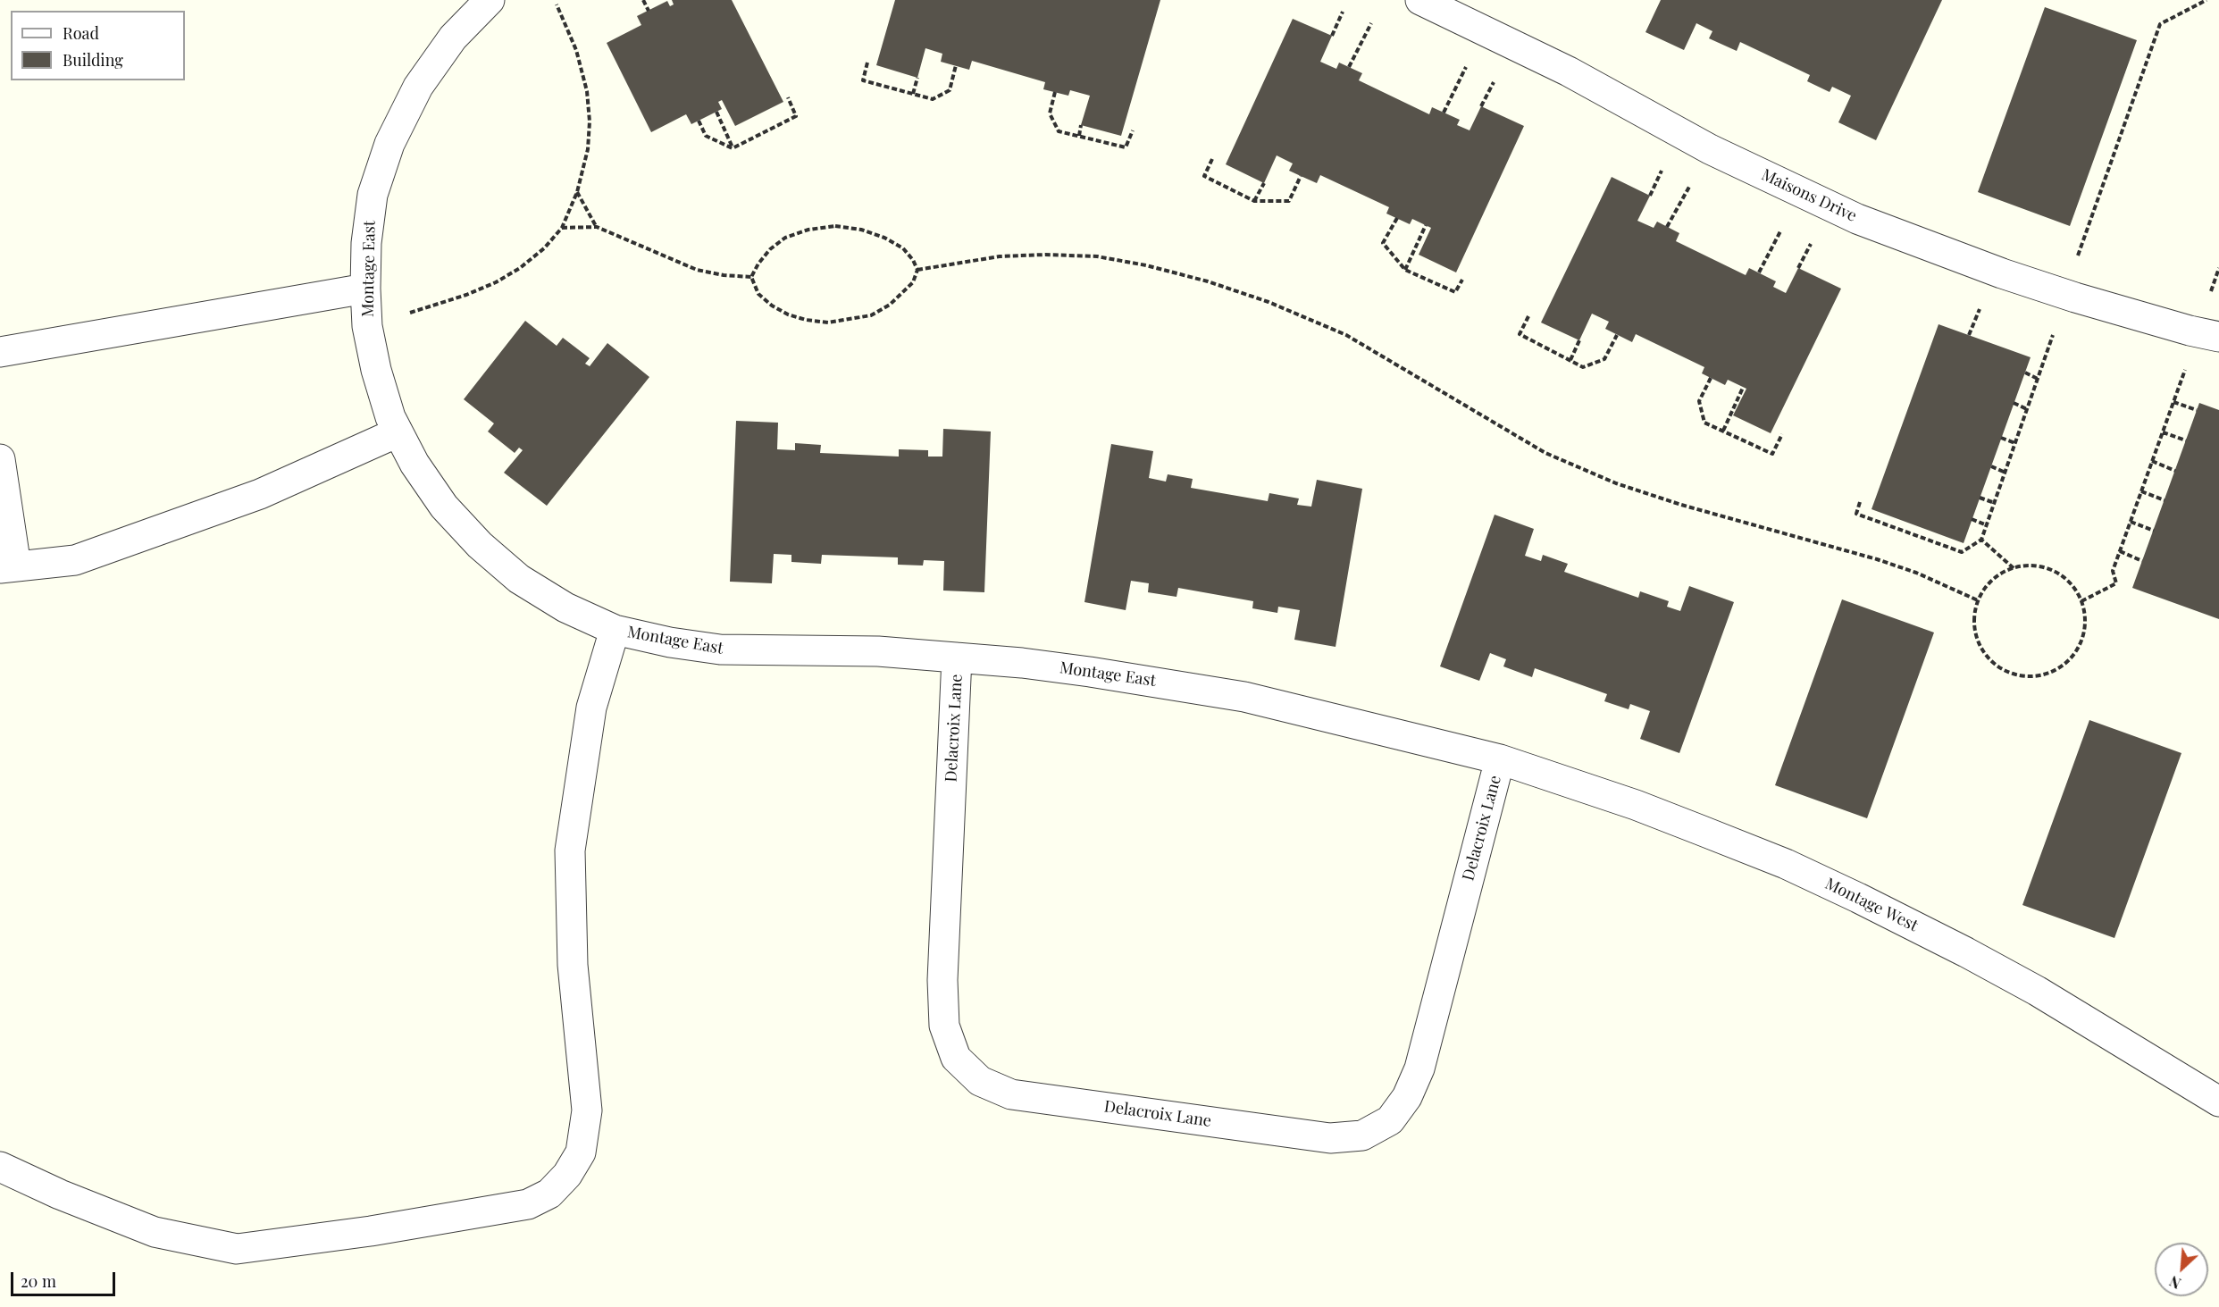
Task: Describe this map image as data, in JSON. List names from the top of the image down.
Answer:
{
  "streets": {
    "street": [
      "Maisons Drive",
      "Montage East",
      "Delacroix Lane",
      "Montage West"
    ]
  },
  "crossings": [
    ["Montage East", "Delacroix Lane"],
    ["Montage East", "Montage West"],
    ["Delacroix Lane", "Montage West"]
  ],
  "legend": ["Road", "Building"],
  "scale_bar": "20 m",
  "north": "bottom left"
}
